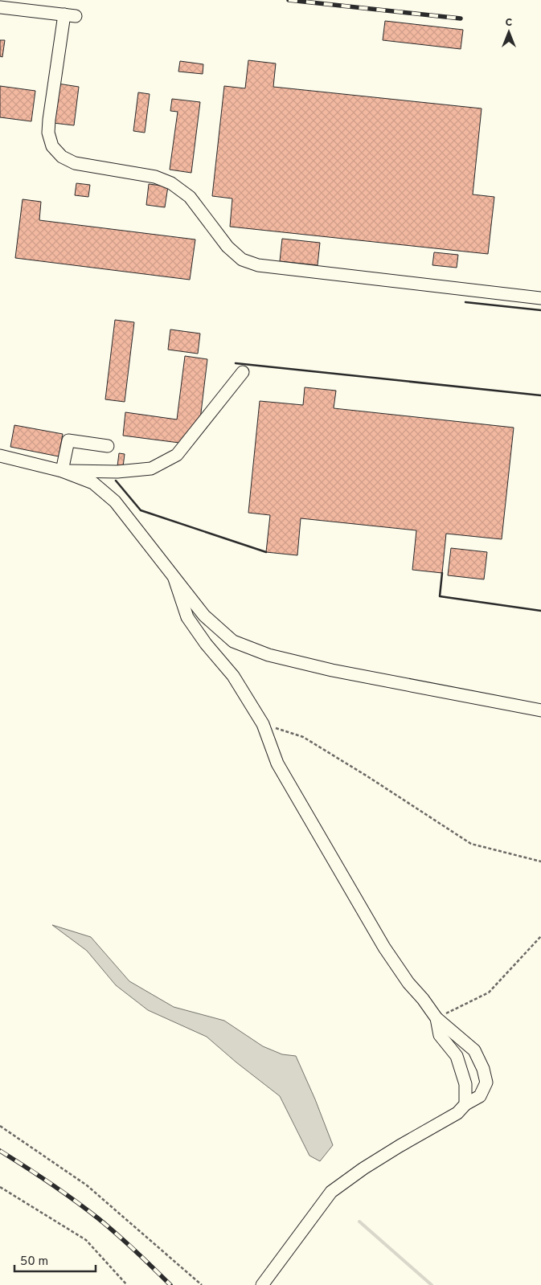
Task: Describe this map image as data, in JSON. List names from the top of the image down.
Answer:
{
  "scale_bar": "50 m",
  "north": "top"
}
